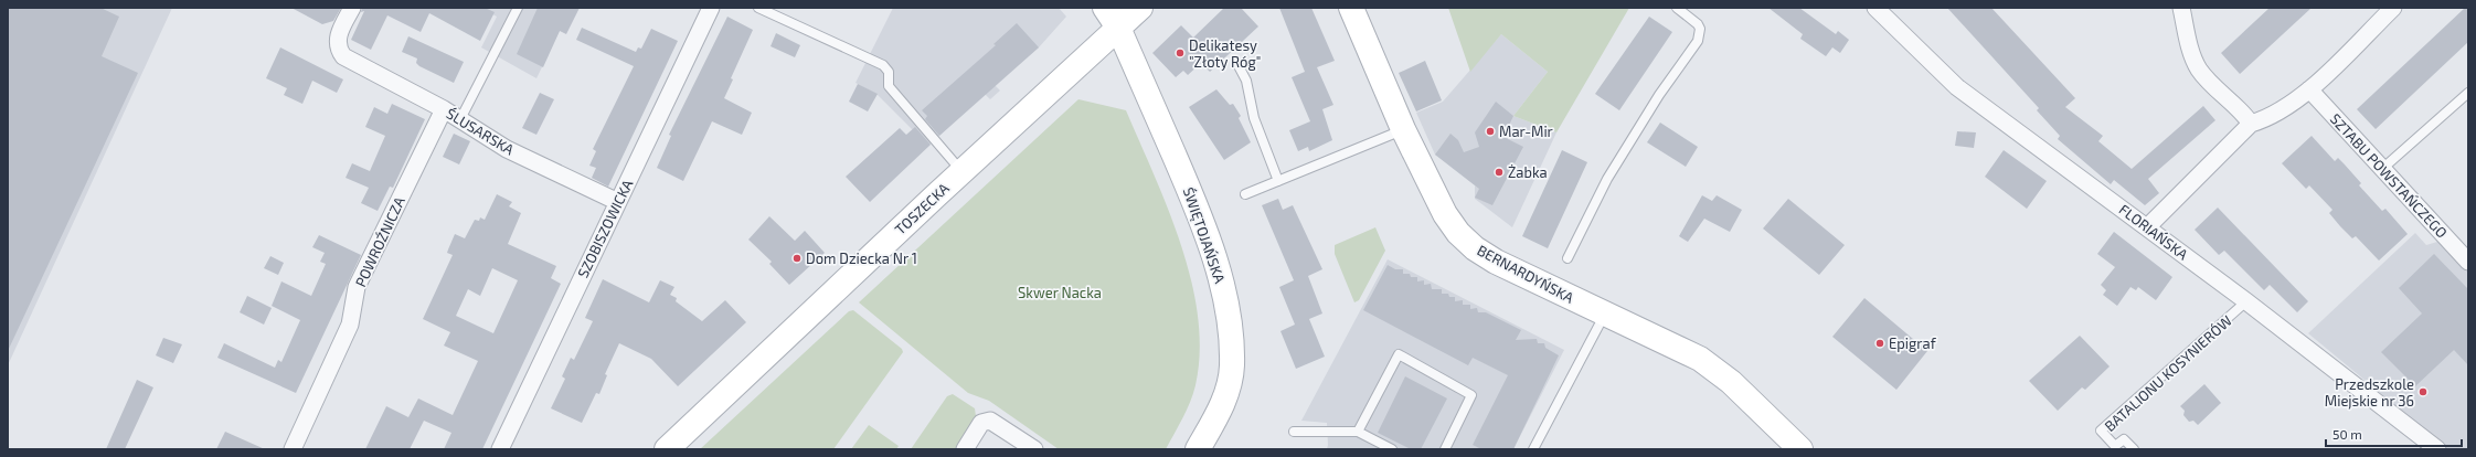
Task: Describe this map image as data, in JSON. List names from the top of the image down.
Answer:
{
  "streets": {
    "street": [
      "ŚLUSARSKA",
      "SZTABU POWSTAŃCZEGO",
      "TOSZECKA",
      "SZOBISZOWICKA",
      "FLORIAŃSKA",
      "ŚWIĘTOJAŃSKA",
      "POWROŹNICZA",
      "BERNARDYŃSKA"
    ],
    "lane": ["BATALIONU KOSYNIERÓW"]
  },
  "crossings": [
    ["ŚLUSARSKA", "SZOBISZOWICKA"],
    ["ŚLUSARSKA", "POWROŹNICZA"],
    ["TOSZECKA", "ŚWIĘTOJAŃSKA"],
    ["FLORIAŃSKA", "BATALIONU KOSYNIERÓW"]
  ],
  "parks": ["Skwer Nacka"],
  "places": [
    "Delikatesy \"Złoty Róg\"",
    "Mar-Mir",
    "Żabka",
    "Dom Dziecka Nr 1",
    "Epigraf",
    "Przedszkole Miejskie nr 36"
  ],
  "scale_bar": "50 m"
}
